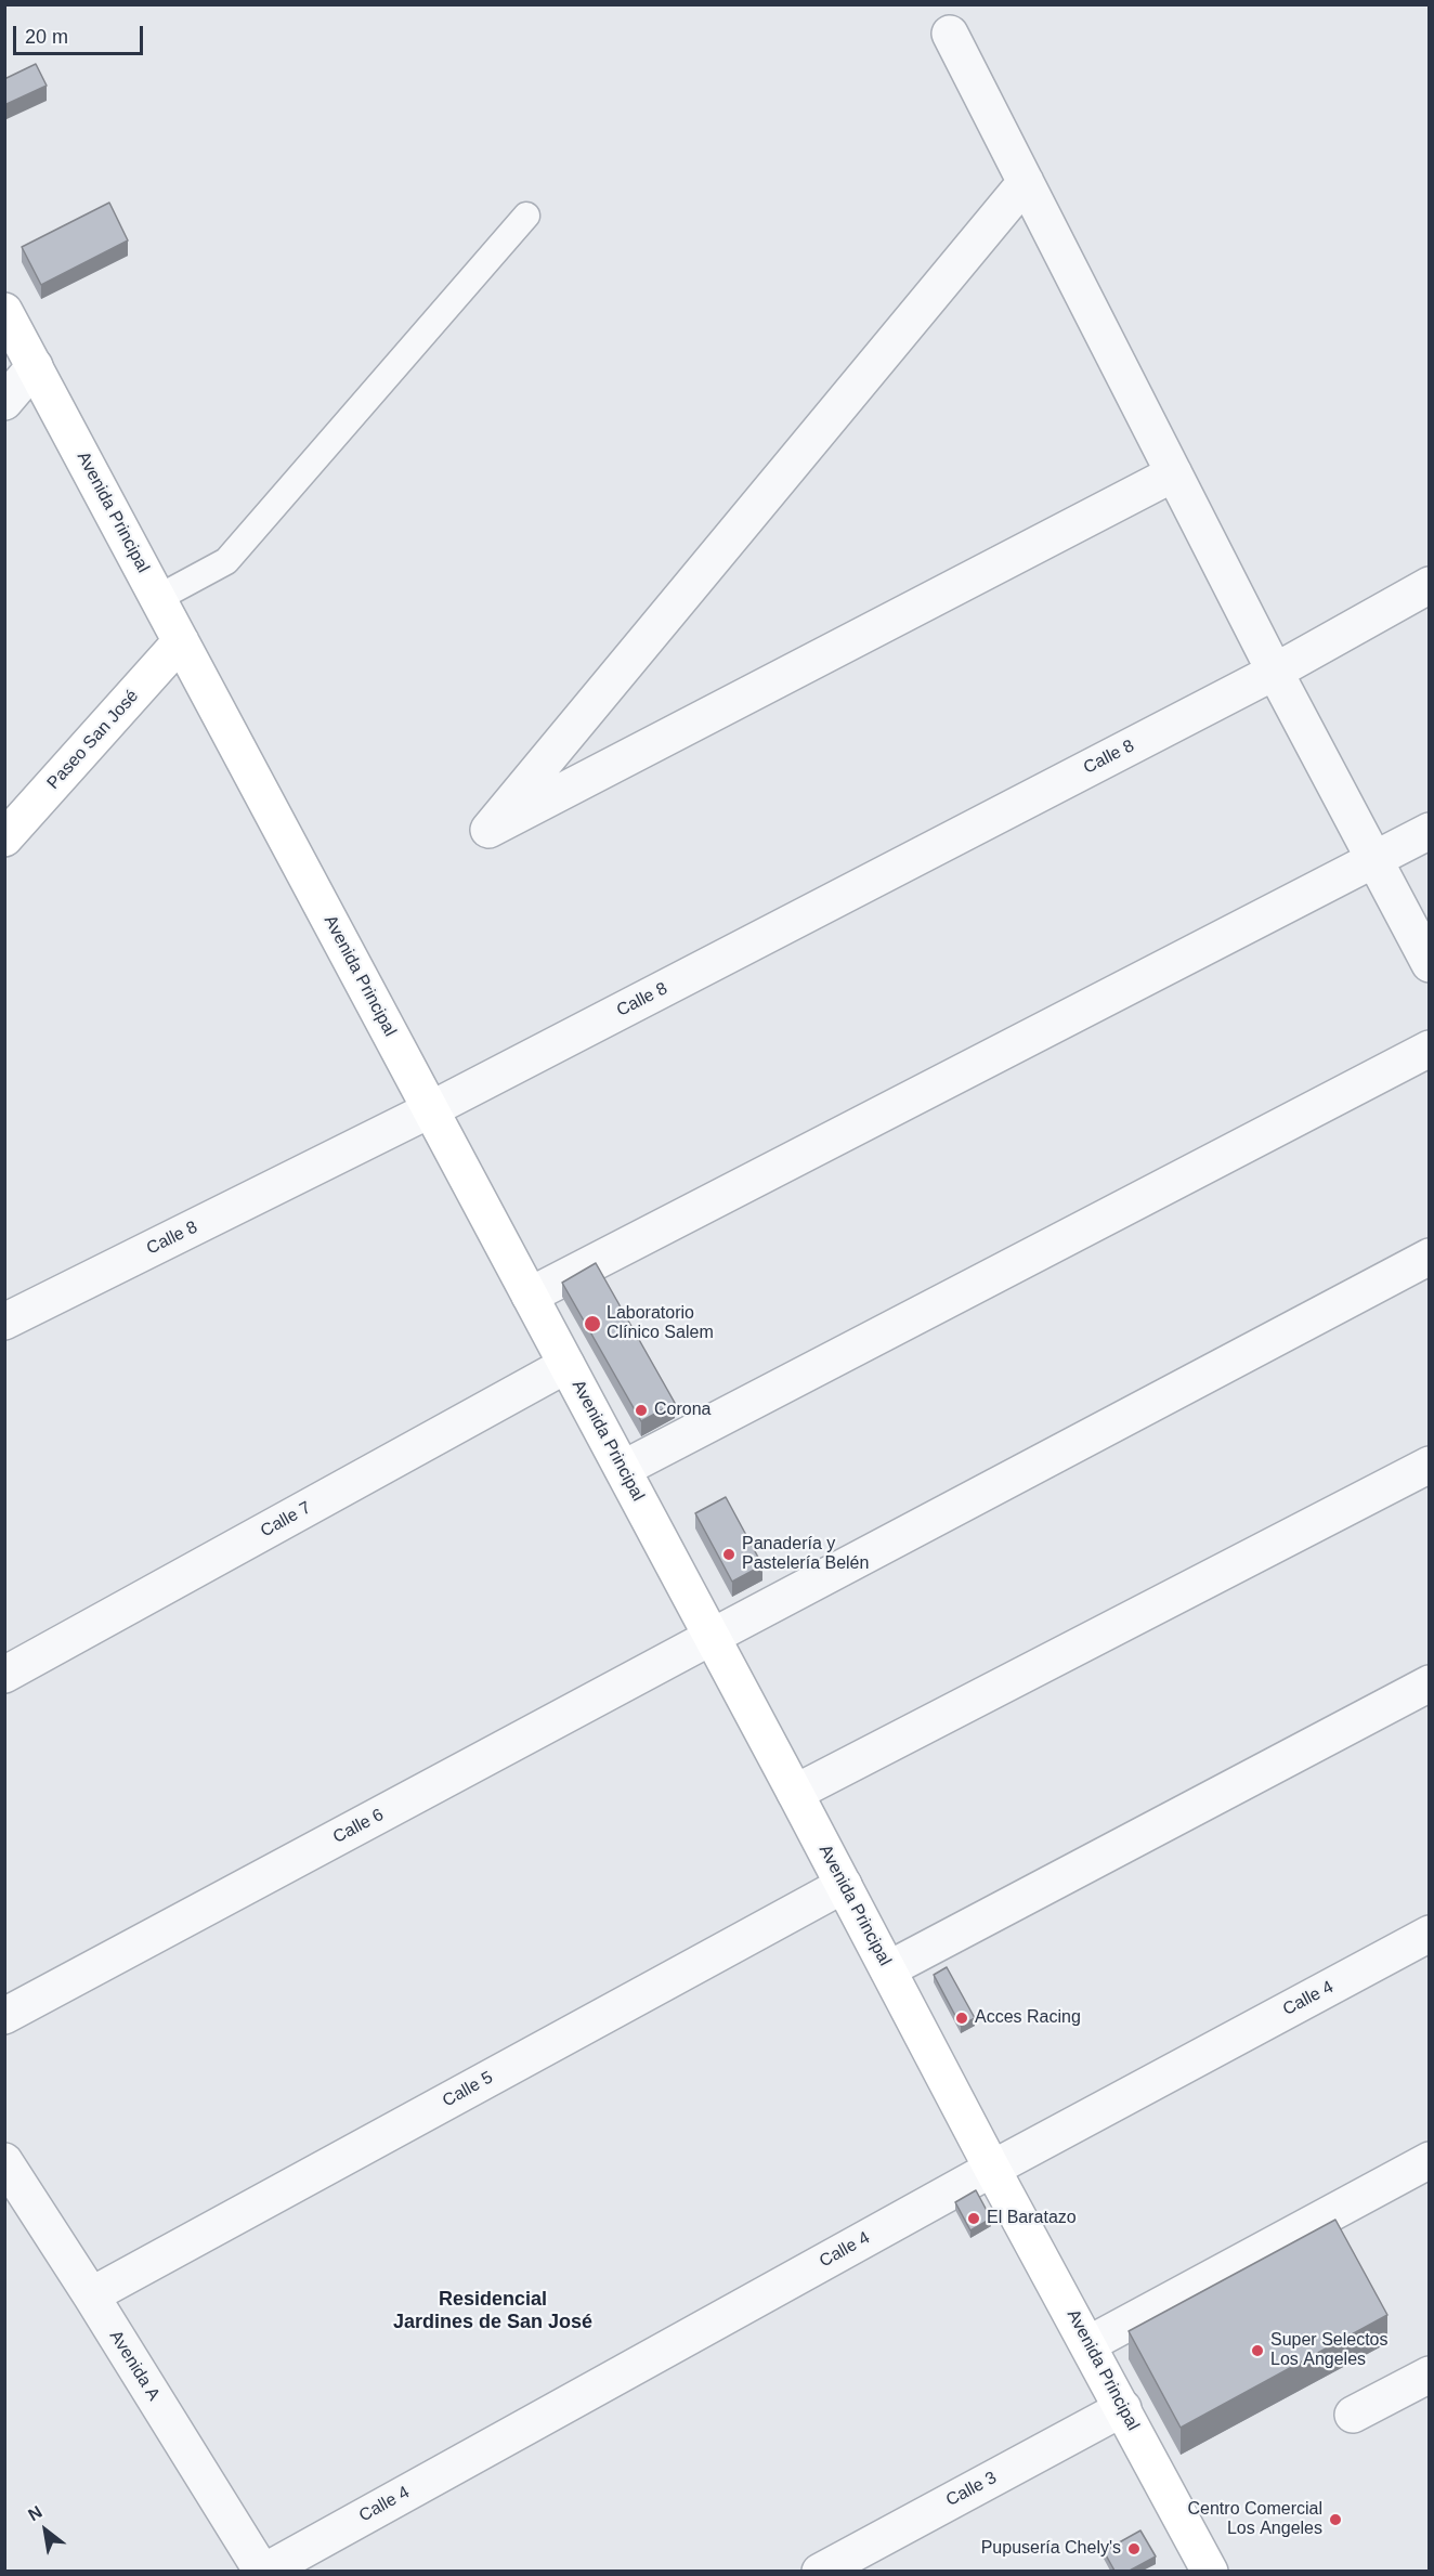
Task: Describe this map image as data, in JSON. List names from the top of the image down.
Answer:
{
  "streets": {
    "street": [
      "Avenida Principal",
      "Paseo San José",
      "Calle 8",
      "Calle 7",
      "Calle 6",
      "Calle 4",
      "Calle 5",
      "Avenida A",
      "Calle 3"
    ]
  },
  "crossings": [
    ["Avenida Principal", "Paseo San José"],
    ["Avenida Principal", "Calle 8"],
    ["Avenida Principal", "Calle 7"],
    ["Avenida Principal", "Calle 6"],
    ["Avenida Principal", "Calle 4"],
    ["Avenida Principal", "Calle 5"],
    ["Avenida Principal", "Calle 3"],
    ["Calle 4", "Avenida A"],
    ["Calle 5", "Avenida A"]
  ],
  "districts": ["Residencial Jardines de San José"],
  "places": [
    "Laboratorio Clínico Salem",
    "Corona",
    "Panadería y Pastelería Belén",
    "Acces Racing",
    "El Baratazo",
    "Super Selectos Los Angeles",
    "Centro Comercial Los Angeles",
    "Pupusería Chely's"
  ],
  "scale_bar": "20 m",
  "north": "top left"
}
